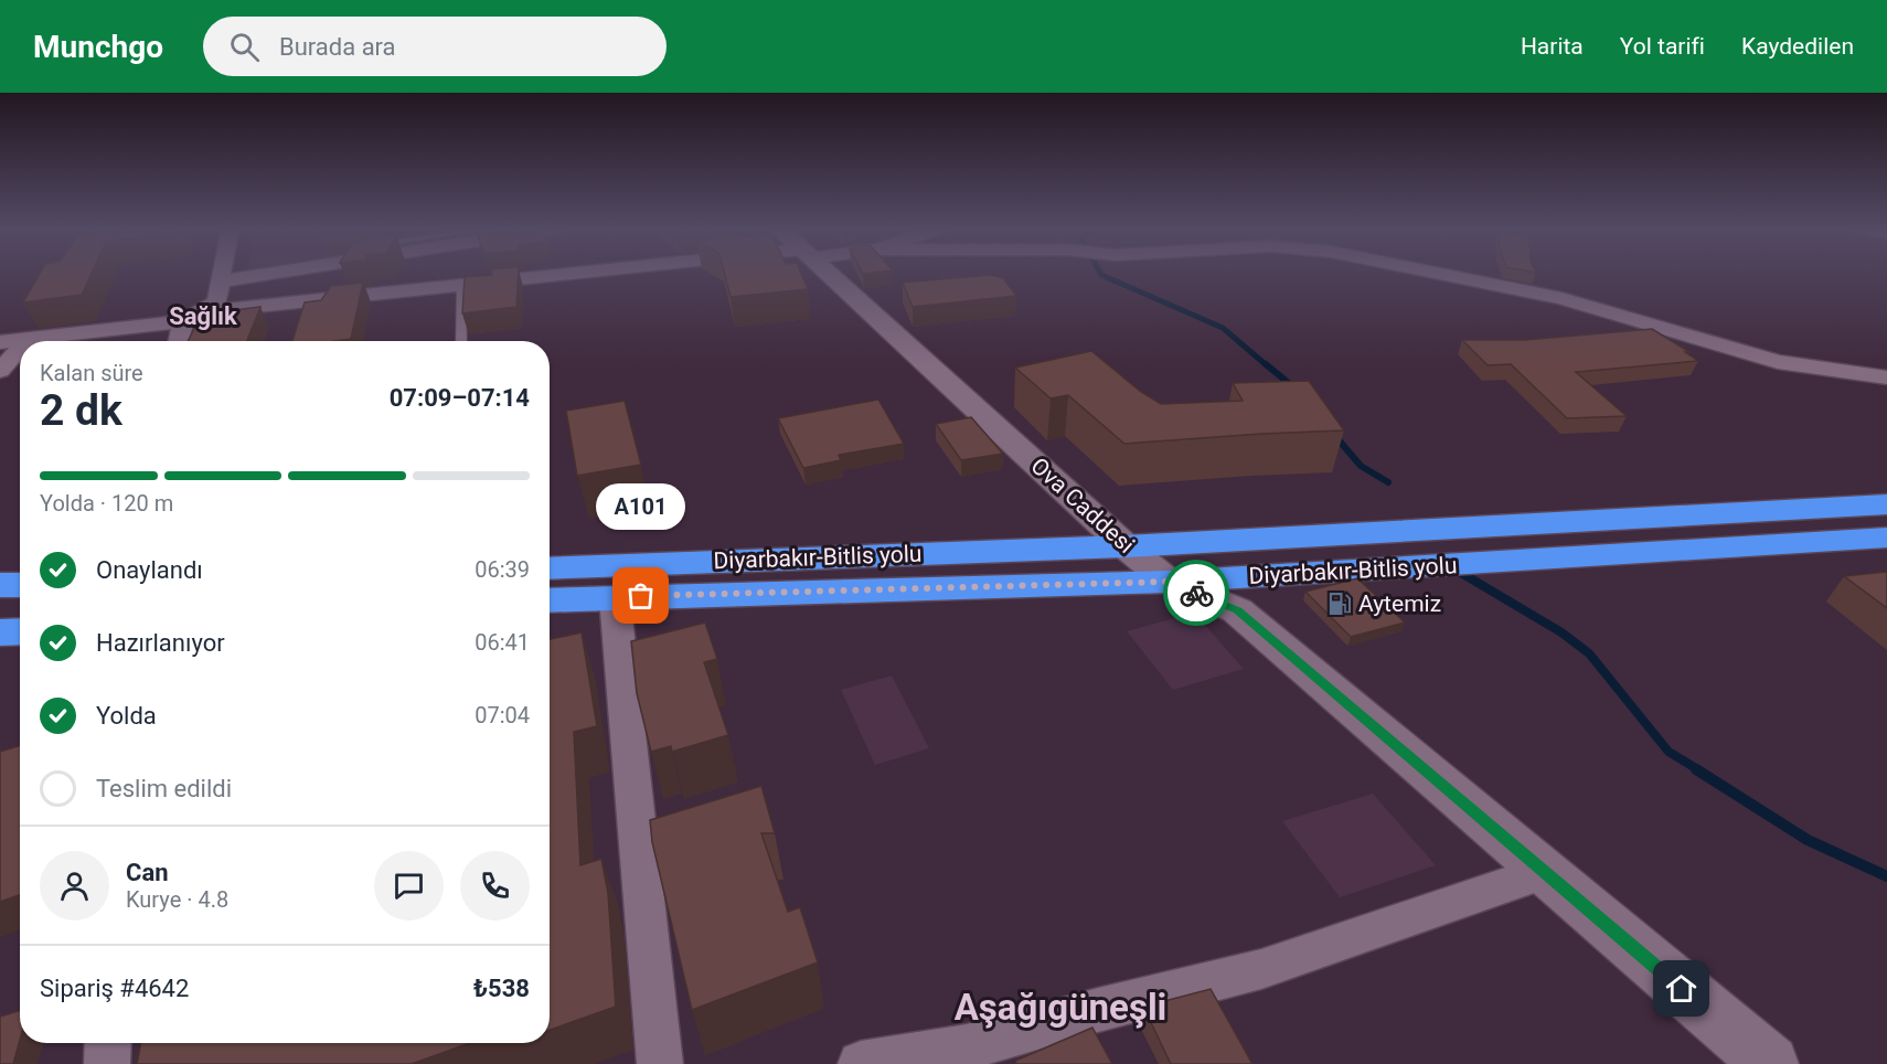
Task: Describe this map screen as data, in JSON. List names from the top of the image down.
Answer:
{
  "streets": {
    "highway": ["Diyarbakır-Bitlis yolu"],
    "street": ["Ova Caddesi"]
  },
  "crossings": [
    ["Ova Caddesi", "Diyarbakır-Bitlis yolu"]
  ],
  "districts": ["Sağlık", "Aşağıgüneşli"],
  "places": {
    "other": ["A101"],
    "fuel station": ["Aytemiz"]
  },
  "page": {
    "header": "Munchgo",
    "search": "Burada ara",
    "nav": ["Harita", "Yol tarifi", "Kaydedilen"],
    "heading": ["2 dk", "Kalan süre", "07:09–07:14"],
    "panel": [
      "Can",
      "Kurye · 4.8",
      "Sipariş #4642",
      "₺538"
    ],
    "bar": "Yolda · 120 m",
    "bubble": "A101",
    "list": [
      ["Onaylandı", "06:39"],
      ["Hazırlanıyor", "06:41"],
      ["Yolda", "07:04"],
      "Teslim edildi"
    ]
  }
}
